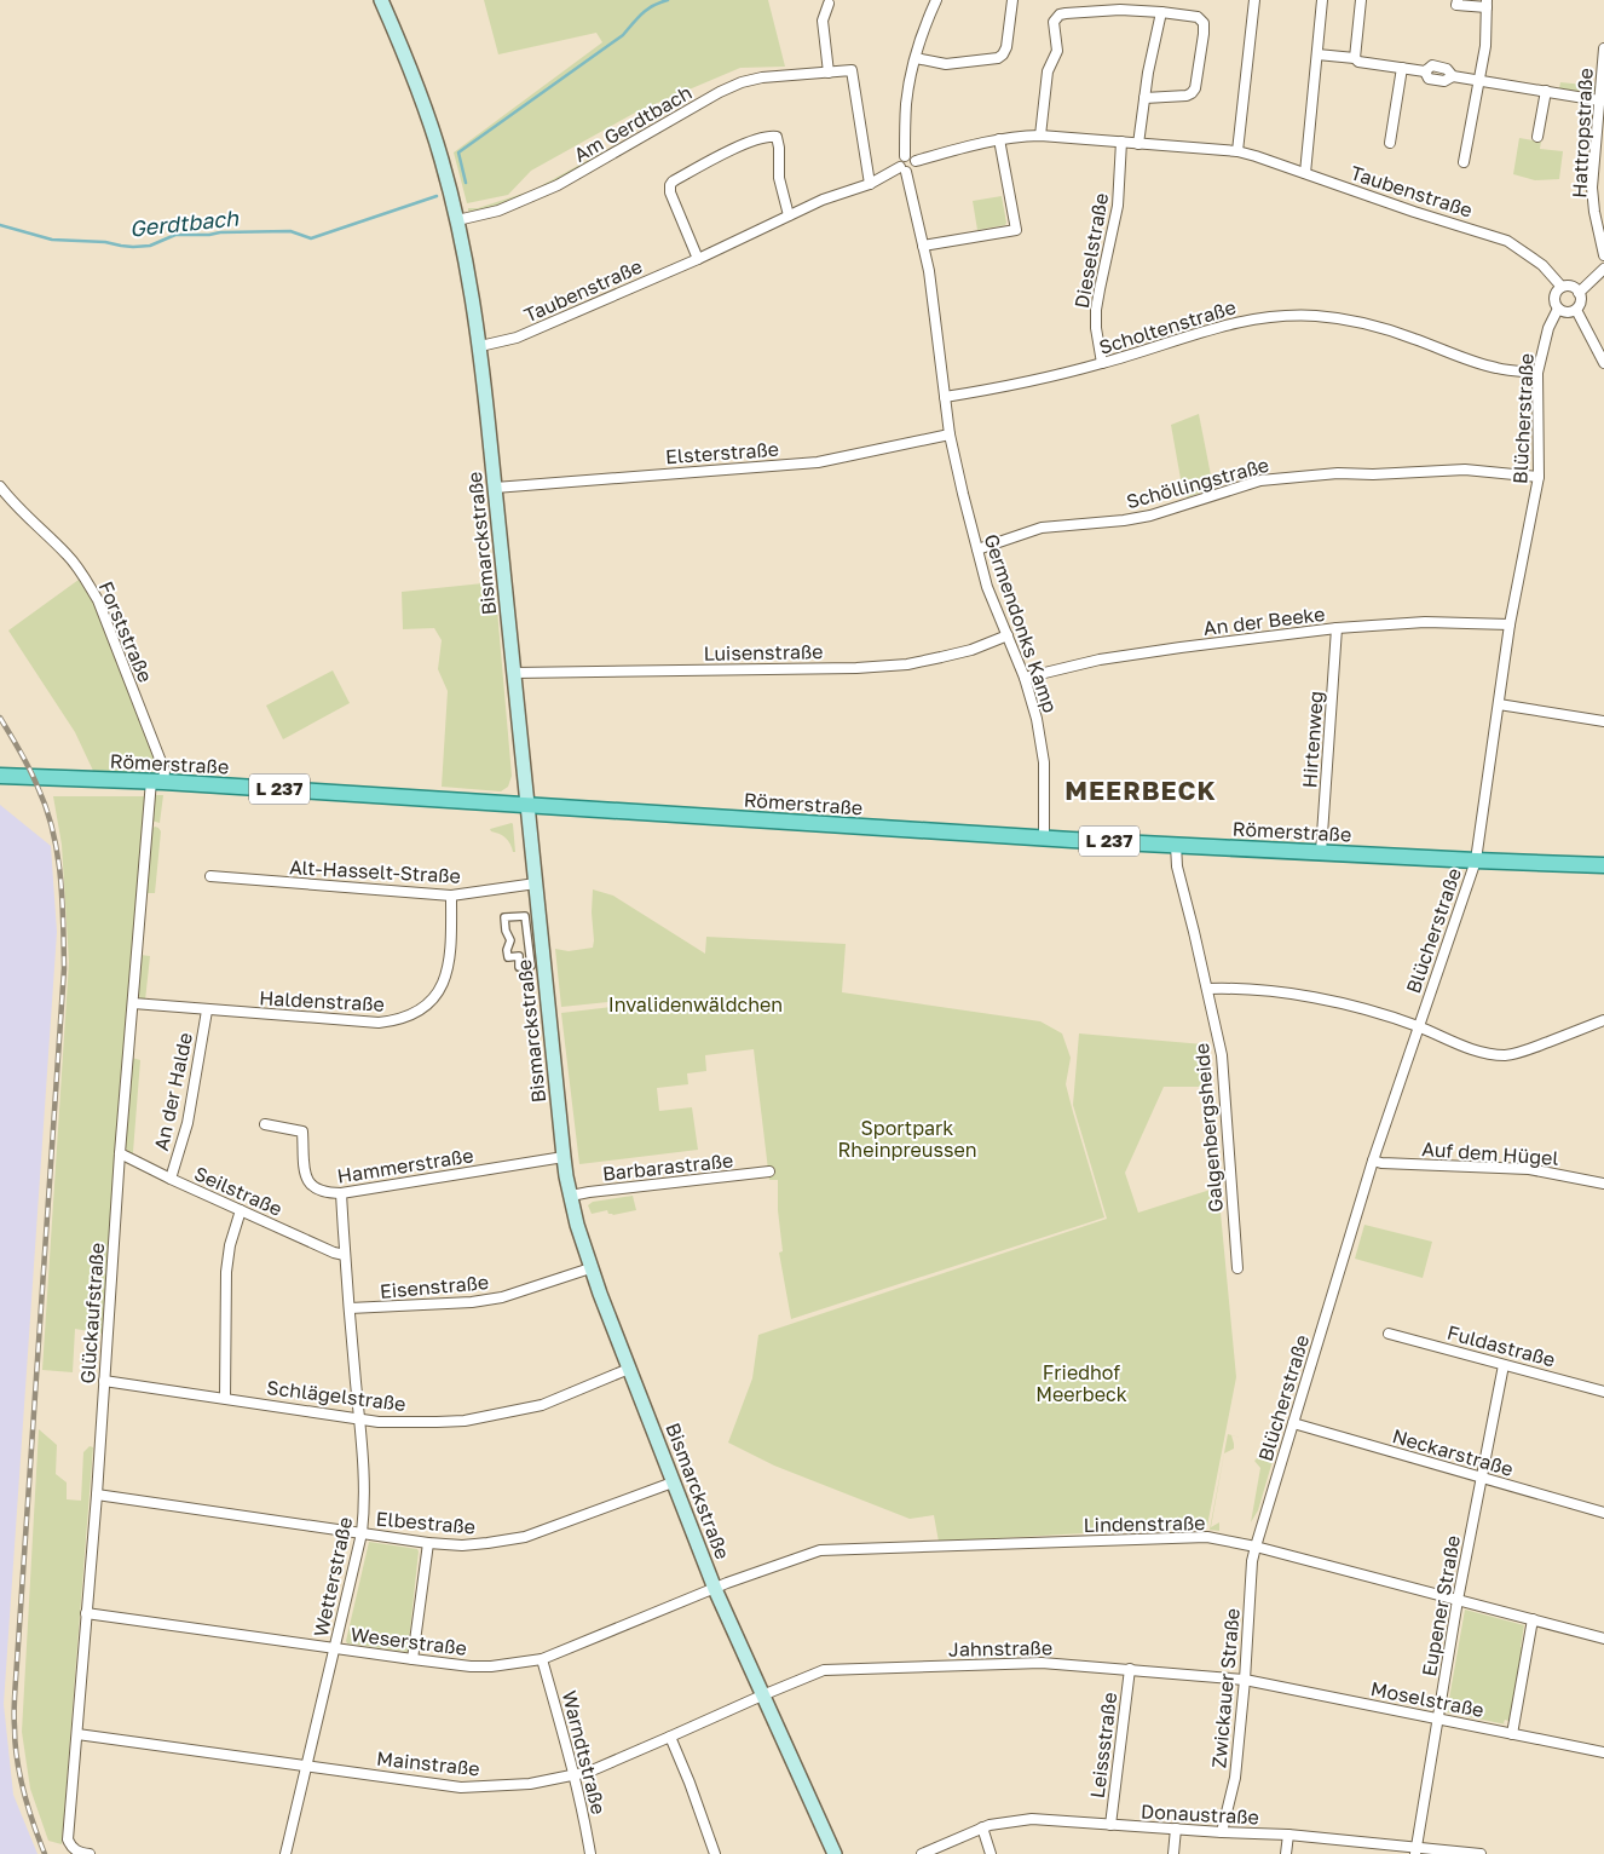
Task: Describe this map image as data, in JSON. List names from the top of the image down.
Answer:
{
  "streets": {
    "main road": ["Bismarckstraße", "Römerstraße", "L 237"],
    "street": [
      "Am Gerdtbach",
      "Hattropstraße",
      "Taubenstraße",
      "Dieselstraße",
      "Scholtenstraße",
      "Blücherstraße",
      "Elsterstraße",
      "Schöllingstraße",
      "An der Beeke",
      "Germendonks Kamp",
      "Forststraße",
      "Luisenstraße",
      "Hirtenweg",
      "Alt-Hasselt-Straße",
      "Haldenstraße",
      "An der Halde",
      "Galgenbergsheide",
      "Auf dem Hügel",
      "Hammerstraße",
      "Barbarastraße",
      "Seilstraße",
      "Eisenstraße",
      "Glückaufstraße",
      "Fuldastraße",
      "Schlägelstraße",
      "Neckarstraße",
      "Elbestraße",
      "Lindenstraße",
      "Wetterstraße",
      "Eupener Straße",
      "Weserstraße",
      "Jahnstraße",
      "Zwickauer Straße",
      "Moselstraße",
      "Leissstraße",
      "Warndtstraße",
      "Mainstraße",
      "Donaustraße"
    ]
  },
  "crossings": [
    ["Am Gerdtbach", "Taubenstraße"],
    ["Am Gerdtbach", "Bismarckstraße"],
    ["Taubenstraße", "Dieselstraße"],
    ["Taubenstraße", "Blücherstraße"],
    ["Taubenstraße", "Bismarckstraße"],
    ["Taubenstraße", "Germendonks Kamp"],
    ["Dieselstraße", "Scholtenstraße"],
    ["Scholtenstraße", "Blücherstraße"],
    ["Scholtenstraße", "Germendonks Kamp"],
    ["Blücherstraße", "Schöllingstraße"],
    ["Blücherstraße", "An der Beeke"],
    ["Blücherstraße", "Römerstraße"],
    ["Blücherstraße", "Auf dem Hügel"],
    ["Blücherstraße", "Neckarstraße"],
    ["Blücherstraße", "Lindenstraße"],
    ["Blücherstraße", "Zwickauer Straße"],
    ["Elsterstraße", "Bismarckstraße"],
    ["Elsterstraße", "Germendonks Kamp"],
    ["Schöllingstraße", "Germendonks Kamp"],
    ["Bismarckstraße", "Luisenstraße"],
    ["Bismarckstraße", "Römerstraße"],
    ["Bismarckstraße", "Alt-Hasselt-Straße"],
    ["Bismarckstraße", "Hammerstraße"],
    ["Bismarckstraße", "Barbarastraße"],
    ["Bismarckstraße", "Eisenstraße"],
    ["Bismarckstraße", "Schlägelstraße"],
    ["Bismarckstraße", "Elbestraße"],
    ["Bismarckstraße", "Lindenstraße"],
    ["Bismarckstraße", "Weserstraße"],
    ["Bismarckstraße", "Jahnstraße"],
    ["Bismarckstraße", "Mainstraße"],
    ["An der Beeke", "Germendonks Kamp"],
    ["An der Beeke", "Hirtenweg"],
    ["Germendonks Kamp", "Luisenstraße"],
    ["Germendonks Kamp", "Römerstraße"],
    ["Forststraße", "Römerstraße"],
    ["Forststraße", "Glückaufstraße"],
    ["Hirtenweg", "Römerstraße"],
    ["Römerstraße", "Galgenbergsheide"],
    ["Römerstraße", "Glückaufstraße"],
    ["Alt-Hasselt-Straße", "Haldenstraße"],
    ["Haldenstraße", "An der Halde"],
    ["Haldenstraße", "Glückaufstraße"],
    ["An der Halde", "Seilstraße"],
    ["Hammerstraße", "Wetterstraße"],
    ["Seilstraße", "Glückaufstraße"],
    ["Seilstraße", "Wetterstraße"],
    ["Eisenstraße", "Wetterstraße"],
    ["Glückaufstraße", "Schlägelstraße"],
    ["Glückaufstraße", "Elbestraße"],
    ["Glückaufstraße", "Weserstraße"],
    ["Glückaufstraße", "Mainstraße"],
    ["Fuldastraße", "Eupener Straße"],
    ["Schlägelstraße", "Wetterstraße"],
    ["Neckarstraße", "Eupener Straße"],
    ["Elbestraße", "Wetterstraße"],
    ["Lindenstraße", "Eupener Straße"],
    ["Lindenstraße", "Weserstraße"],
    ["Lindenstraße", "Zwickauer Straße"],
    ["Wetterstraße", "Weserstraße"],
    ["Wetterstraße", "Mainstraße"],
    ["Eupener Straße", "Moselstraße"],
    ["Eupener Straße", "Donaustraße"],
    ["Weserstraße", "Warndtstraße"],
    ["Jahnstraße", "Zwickauer Straße"],
    ["Jahnstraße", "Moselstraße"],
    ["Jahnstraße", "Leissstraße"],
    ["Jahnstraße", "Mainstraße"],
    ["Zwickauer Straße", "Moselstraße"],
    ["Zwickauer Straße", "Donaustraße"],
    ["Leissstraße", "Donaustraße"],
    ["Warndtstraße", "Mainstraße"]
  ],
  "districts": ["MEERBECK"],
  "water": ["Gerdtbach"],
  "parks": ["Invalidenwäldchen", "Sportpark Rheinpreussen", "Friedhof Meerbeck"]
}
